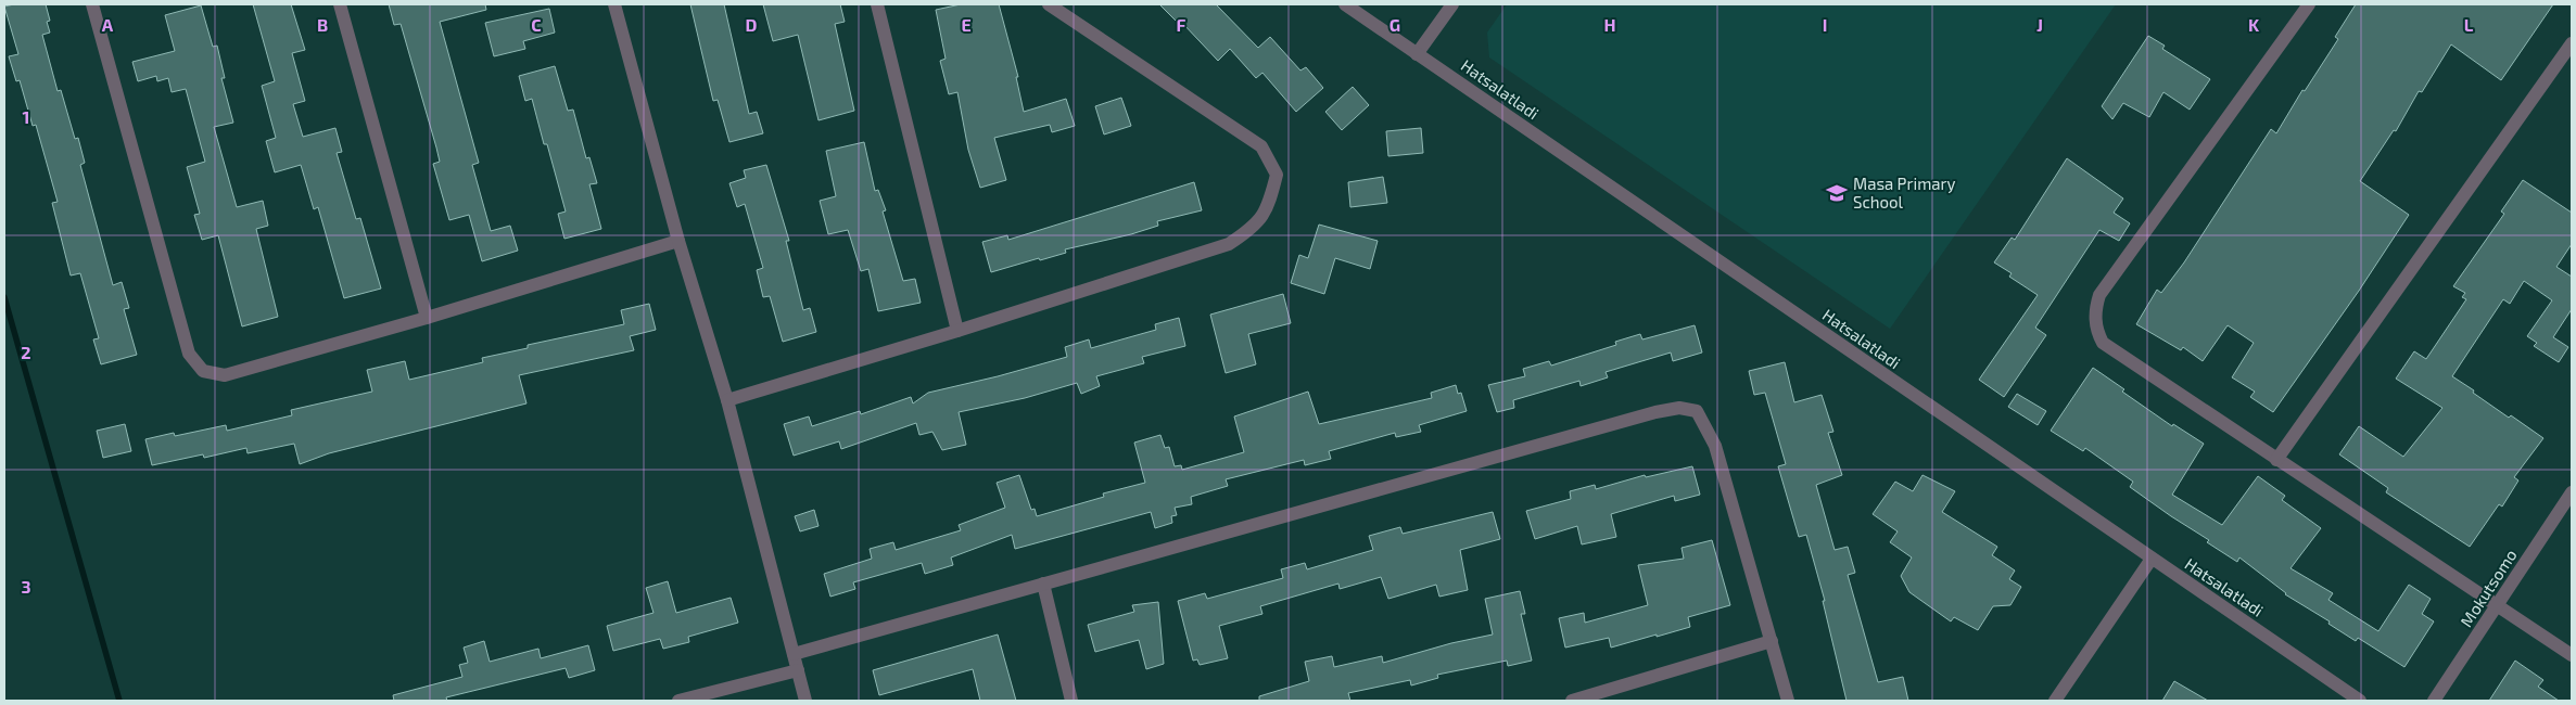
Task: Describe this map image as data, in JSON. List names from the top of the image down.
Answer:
{
  "streets": {
    "street": ["Hatsalatladi", "Mokutsomo"]
  },
  "places": {
    "school or university": ["Masa Primary School"]
  },
  "grid": {
    "columns": [
      "A",
      "B",
      "C",
      "D",
      "E",
      "F",
      "G",
      "H",
      "I",
      "J",
      "K",
      "L"
    ],
    "rows": ["1", "2", "3"]
  }
}
